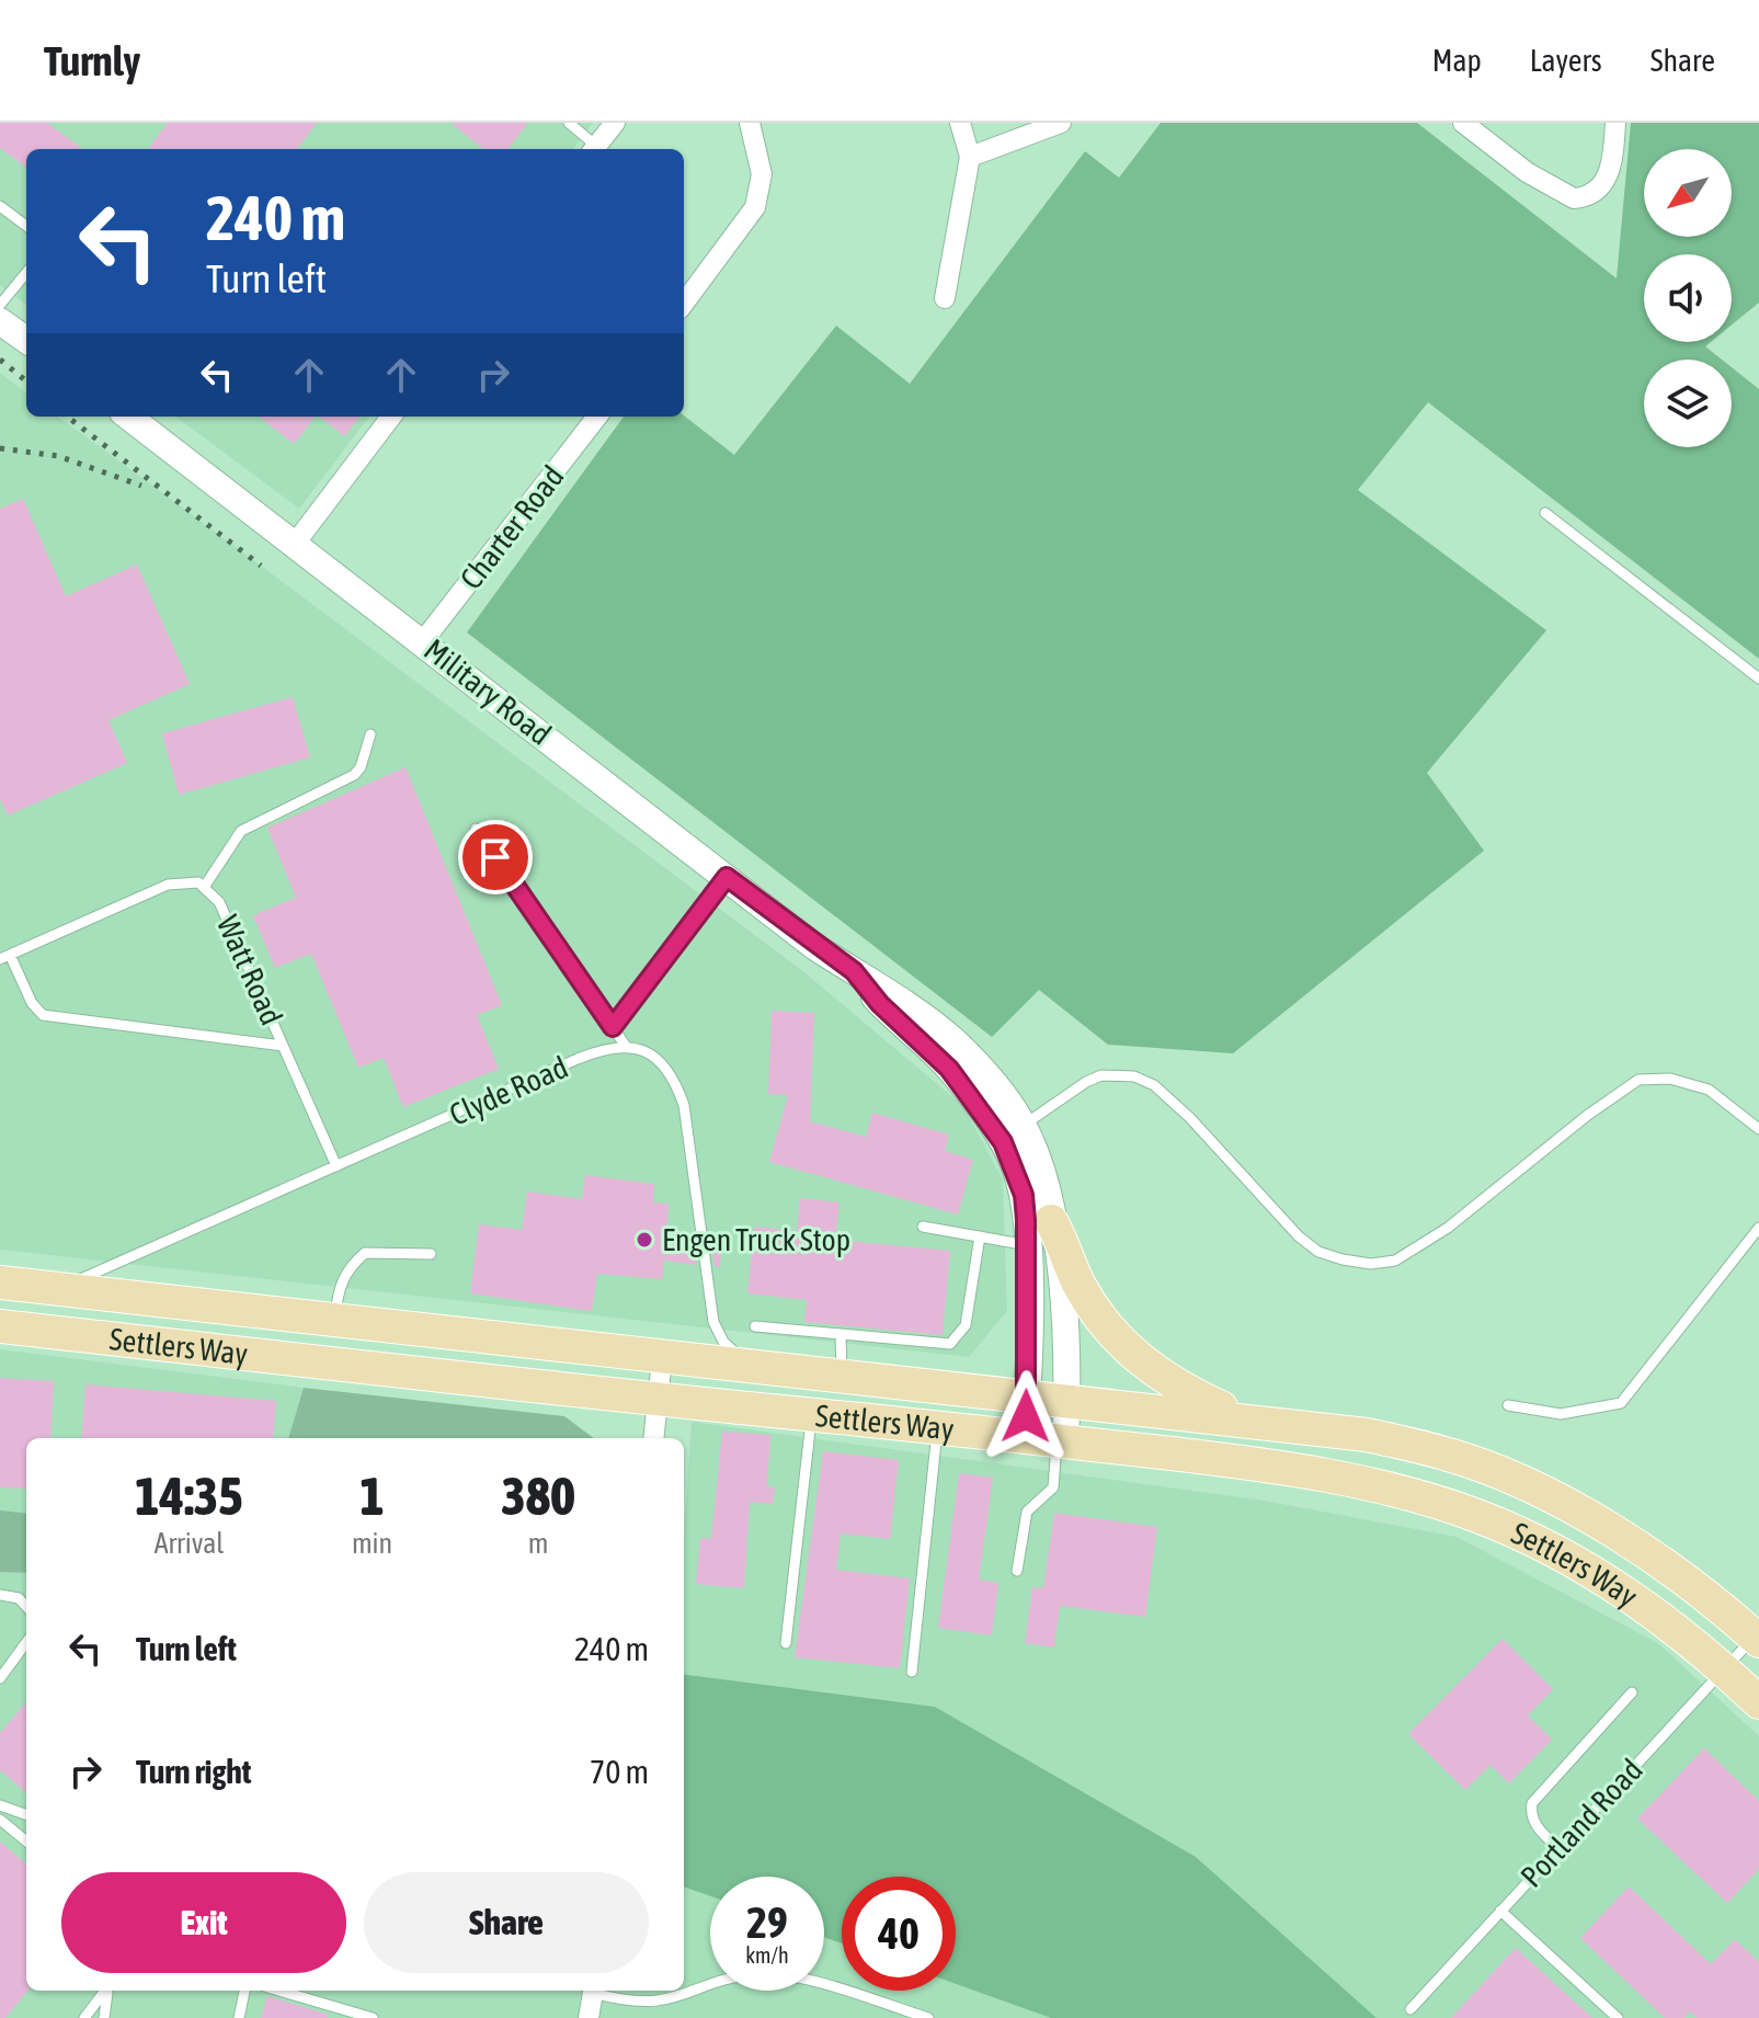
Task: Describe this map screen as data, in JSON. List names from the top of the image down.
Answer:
{
  "streets": {
    "main road": ["Settlers Way"],
    "street": ["Charter Road", "Military Road"],
    "lane": ["Watt Road", "Clyde Road", "Portland Road"]
  },
  "crossings": [
    ["Charter Road", "Military Road"],
    ["Military Road", "Settlers Way"],
    ["Watt Road", "Clyde Road"],
    ["Clyde Road", "Settlers Way"],
    ["Settlers Way", "Portland Road"]
  ],
  "places": ["Engen Truck Stop"],
  "north": "bottom left",
  "page": {
    "header": "Turnly",
    "nav": ["Map", "Layers", "Share"],
    "turn": ["240 m", "Turn left"],
    "eta": [
      "14:35",
      "Arrival",
      "1",
      "min",
      "380",
      "m"
    ],
    "list": [
      {
        "name": "Turn left",
        "value": "240 m"
      },
      {
        "name": "Turn right",
        "value": "70 m"
      }
    ],
    "buttons": ["Exit", "Share"],
    "speed": "29 km/h",
    "limit": "40"
  }
}
